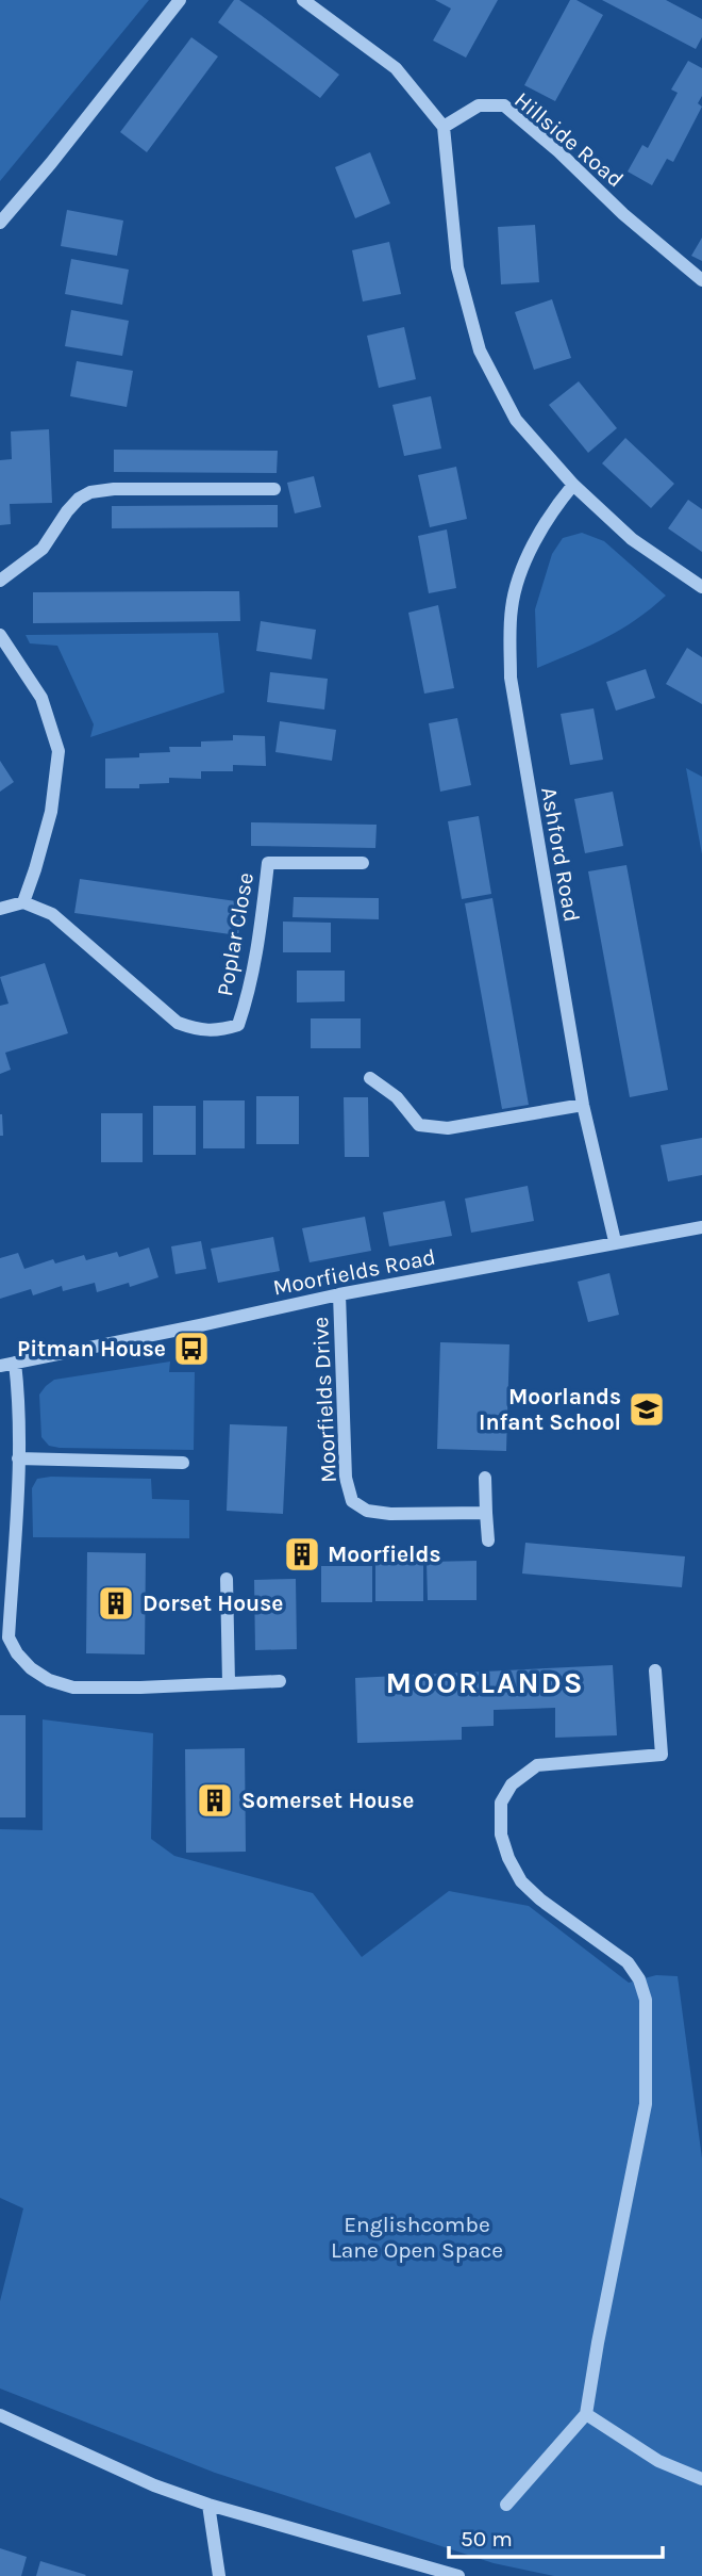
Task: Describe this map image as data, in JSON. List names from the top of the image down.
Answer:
{
  "streets": {
    "street": [
      "Hillside Road",
      "Ashford Road",
      "Poplar Close",
      "Moorfields Road",
      "Moorfields Drive"
    ]
  },
  "crossings": [
    ["Ashford Road", "Moorfields Road"],
    ["Moorfields Road", "Moorfields Drive"]
  ],
  "districts": ["MOORLANDS"],
  "parks": ["Englishcombe Lane Open Space"],
  "places": {
    "bus stop": ["Pitman House"],
    "school or university": ["Moorlands Infant School"],
    "building": ["Moorfields", "Dorset House", "Somerset House"]
  },
  "scale_bar": "50 m"
}
